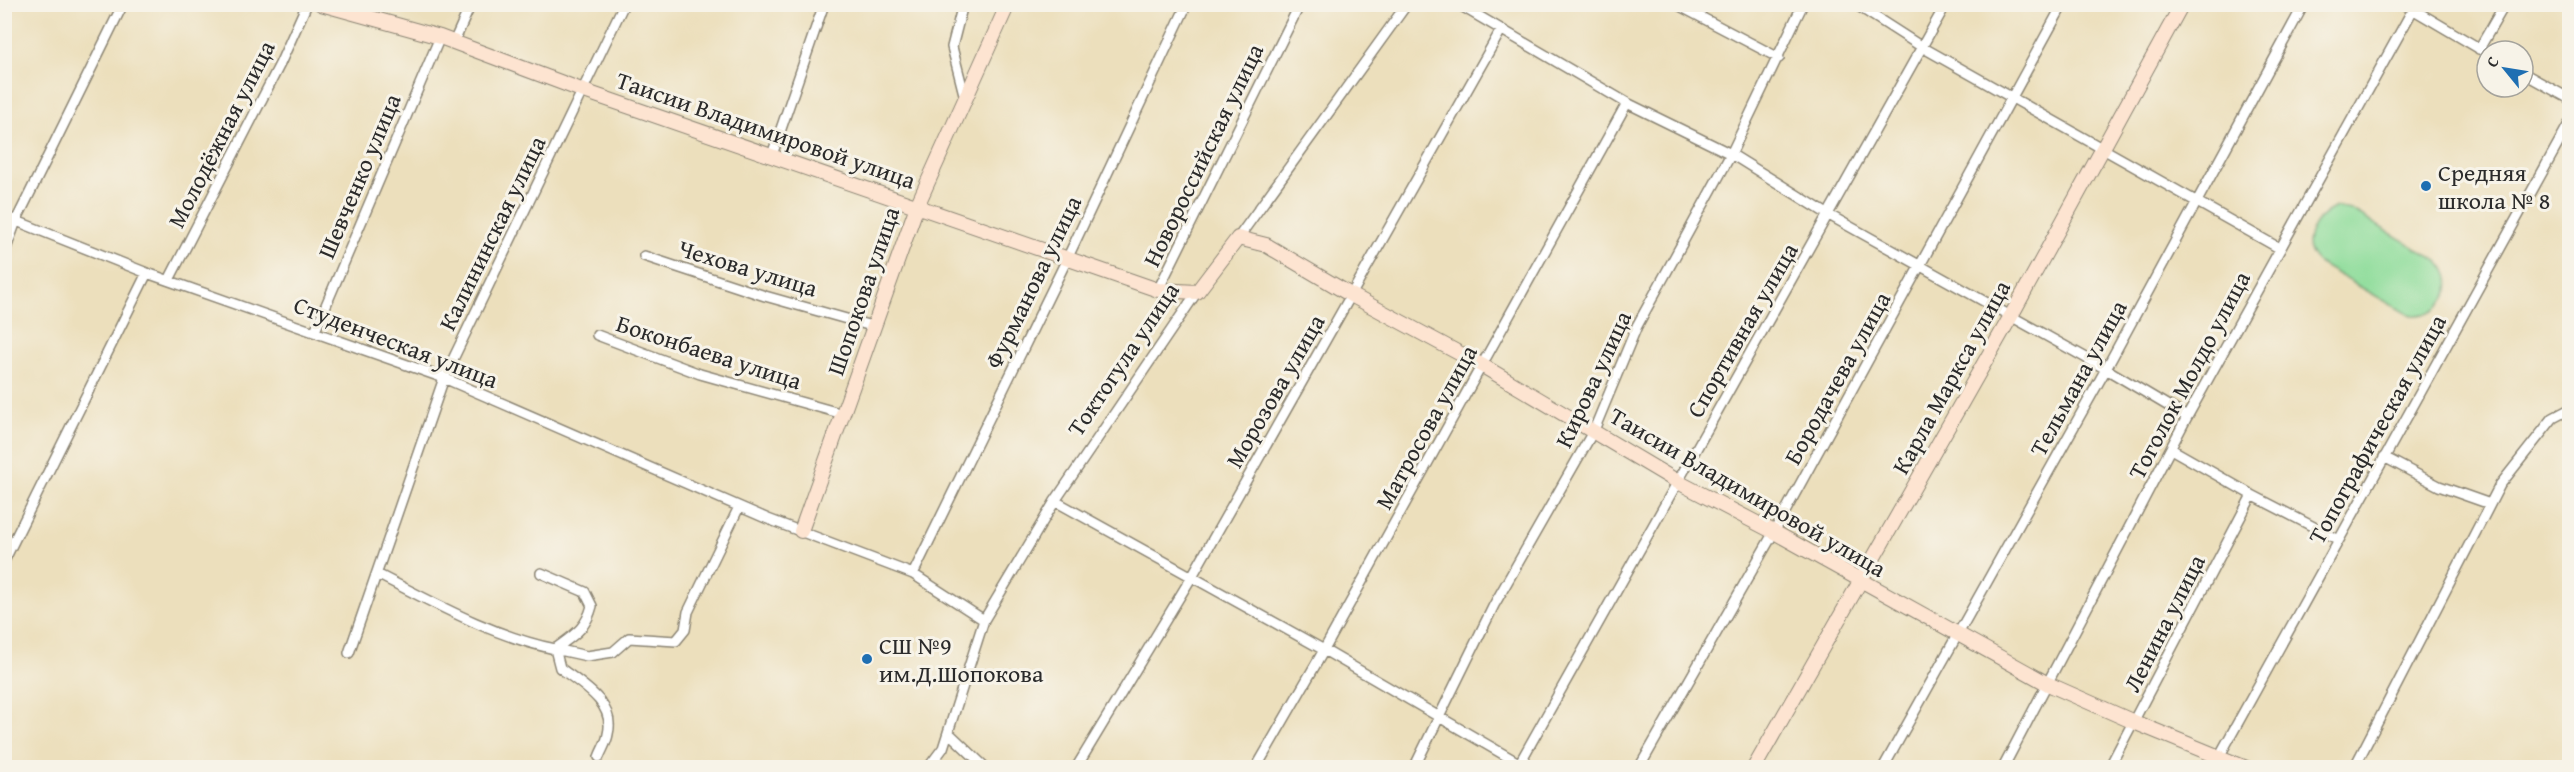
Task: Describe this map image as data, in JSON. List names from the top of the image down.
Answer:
{
  "streets": {
    "street": [
      "Таисии Владимировой улица",
      "Молодёжная улица",
      "Новороссийская улица",
      "Шевченко улица",
      "Калининская улица",
      "Чехова улица",
      "Фурманова улица",
      "Шопокова улица",
      "Спортивная улица",
      "Студенческая улица",
      "Боконбаева улица",
      "Токтогула улица",
      "Тоголок Молдо улица",
      "Карла Маркса улица",
      "Бородачева улица",
      "Тельмана улица",
      "Кирова улица",
      "Морозова улица",
      "Матросова улица",
      "Топографическая улица",
      "Ленина улица"
    ]
  },
  "crossings": [
    ["Таисии Владимировой улица", "Новороссийская улица"],
    ["Таисии Владимировой улица", "Шевченко улица"],
    ["Таисии Владимировой улица", "Калининская улица"],
    ["Таисии Владимировой улица", "Фурманова улица"],
    ["Таисии Владимировой улица", "Шопокова улица"],
    ["Таисии Владимировой улица", "Спортивная улица"],
    ["Таисии Владимировой улица", "Токтогула улица"],
    ["Таисии Владимировой улица", "Тоголок Молдо улица"],
    ["Таисии Владимировой улица", "Карла Маркса улица"],
    ["Таисии Владимировой улица", "Бородачева улица"],
    ["Таисии Владимировой улица", "Тельмана улица"],
    ["Таисии Владимировой улица", "Кирова улица"],
    ["Таисии Владимировой улица", "Морозова улица"],
    ["Таисии Владимировой улица", "Матросова улица"],
    ["Таисии Владимировой улица", "Топографическая улица"],
    ["Таисии Владимировой улица", "Ленина улица"],
    ["Молодёжная улица", "Студенческая улица"],
    ["Шевченко улица", "Студенческая улица"],
    ["Калининская улица", "Студенческая улица"],
    ["Чехова улица", "Шопокова улица"],
    ["Шопокова улица", "Студенческая улица"],
    ["Шопокова улица", "Боконбаева улица"]
  ],
  "places": ["Средняя школа № 8", "СШ №9 им.Д.Шопокова"],
  "north": "top left"
}
